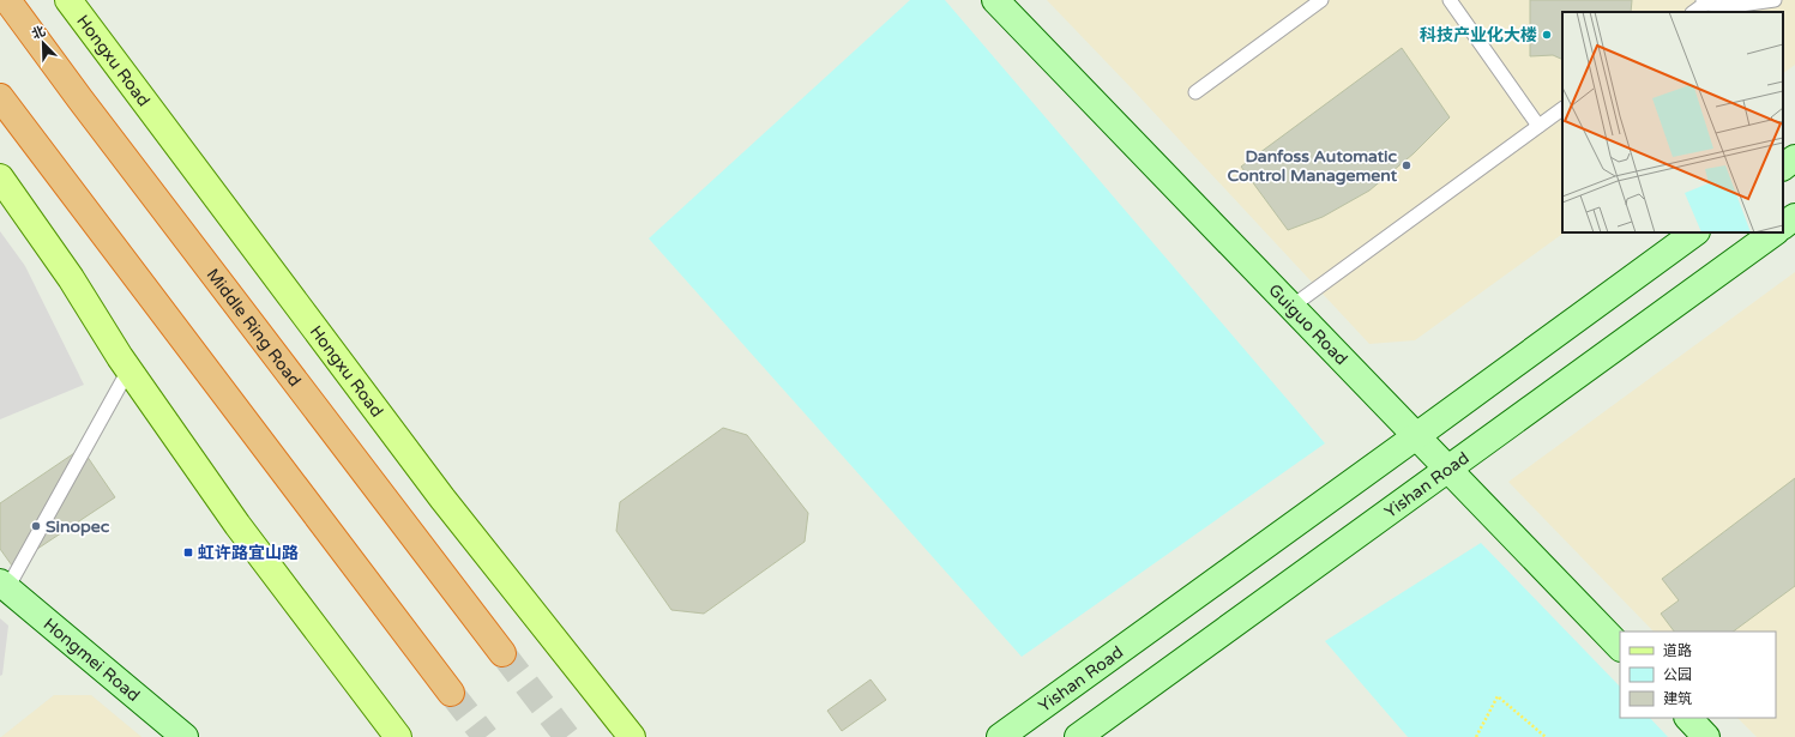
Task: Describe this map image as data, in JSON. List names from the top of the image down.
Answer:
{
  "streets": {
    "highway": ["Middle Ring Road"],
    "main road": [
      "Hongxu Road",
      "Guiguo Road",
      "Yishan Road",
      "Hongmei Road"
    ]
  },
  "crossings": [
    ["Guiguo Road", "Yishan Road"]
  ],
  "places": {
    "other": ["科技产业化大楼", "Danfoss Automatic Control Management", "Sinopec"],
    "transit": ["虹许路宜山路"]
  },
  "legend": ["道路", "公园", "建筑"],
  "north": "top left"
}
